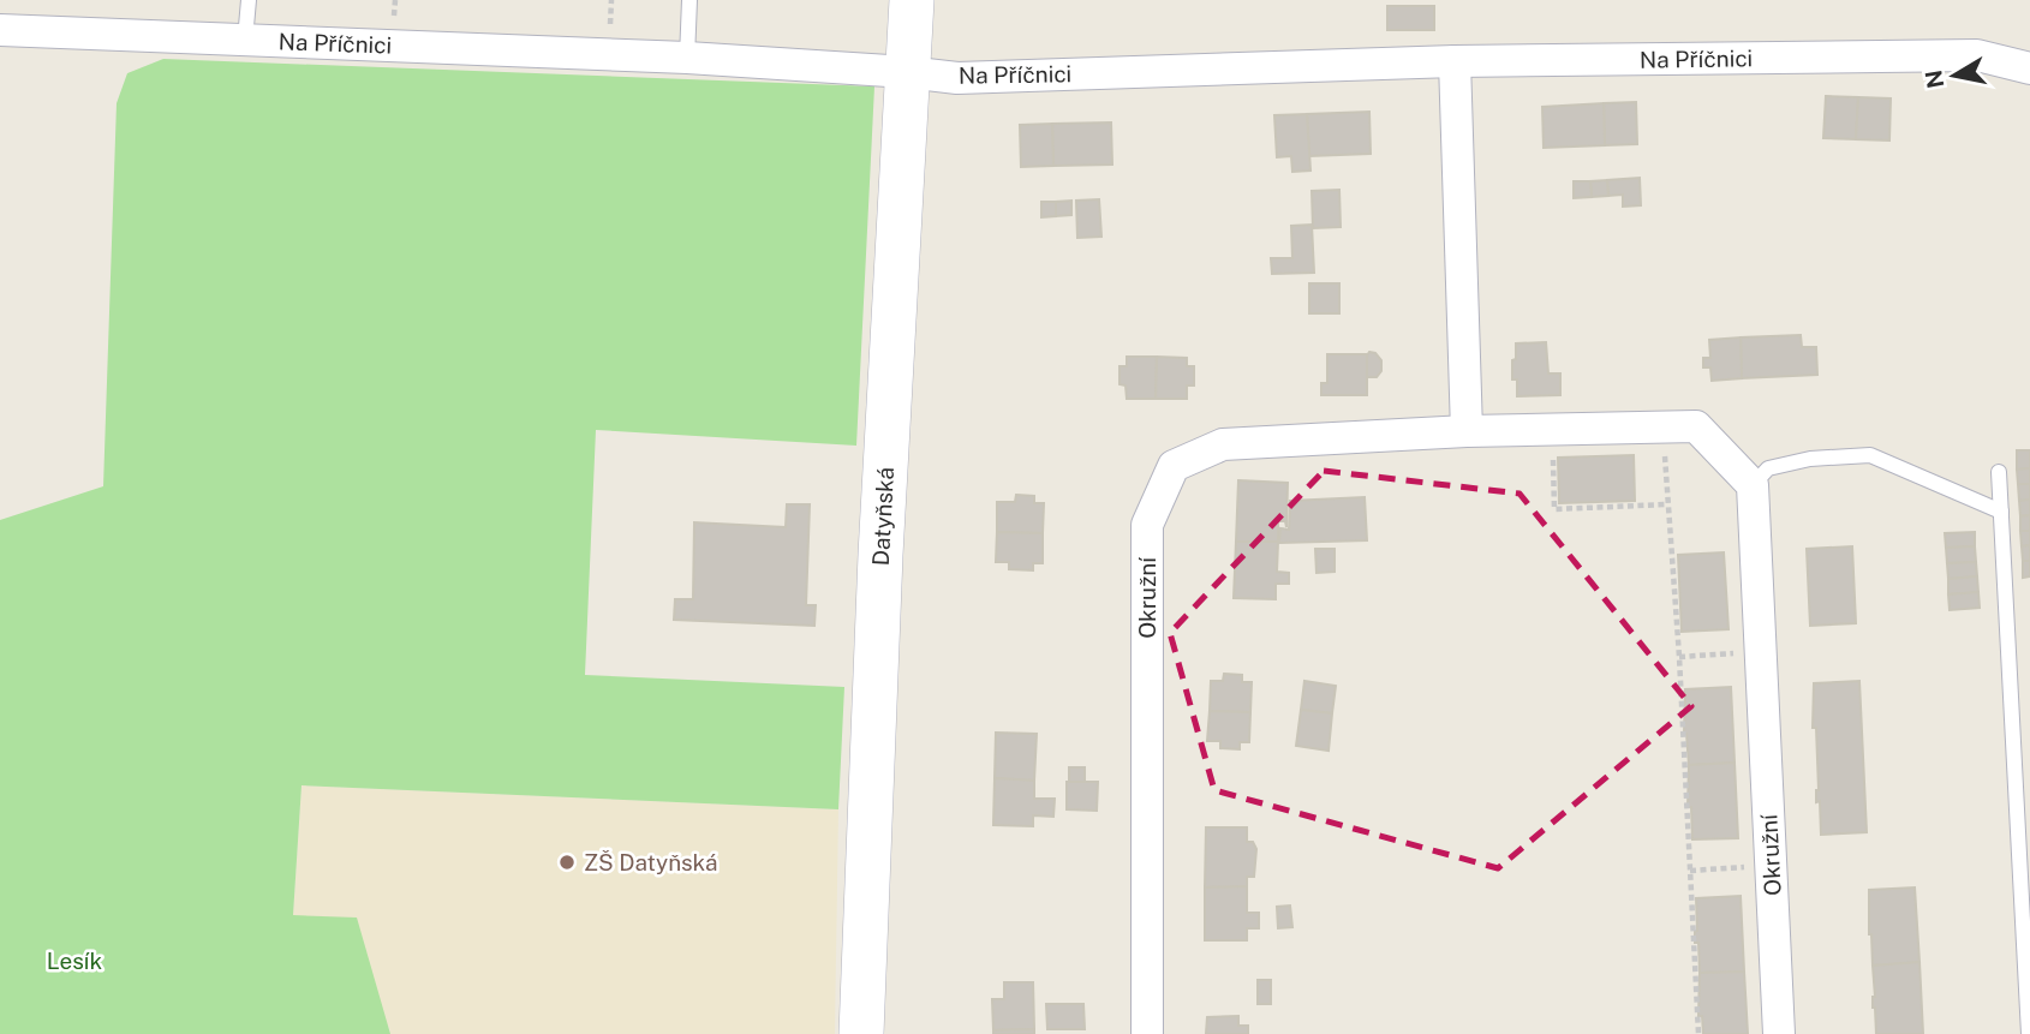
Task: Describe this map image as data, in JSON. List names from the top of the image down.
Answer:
{
  "streets": {
    "main road": ["Datyňská"],
    "street": ["Na Příčnici", "Okružní"]
  },
  "crossings": [
    ["Na Příčnici", "Datyňská"]
  ],
  "parks": ["Lesík"],
  "places": ["ZŠ Datyňská"],
  "north": "left"
}
